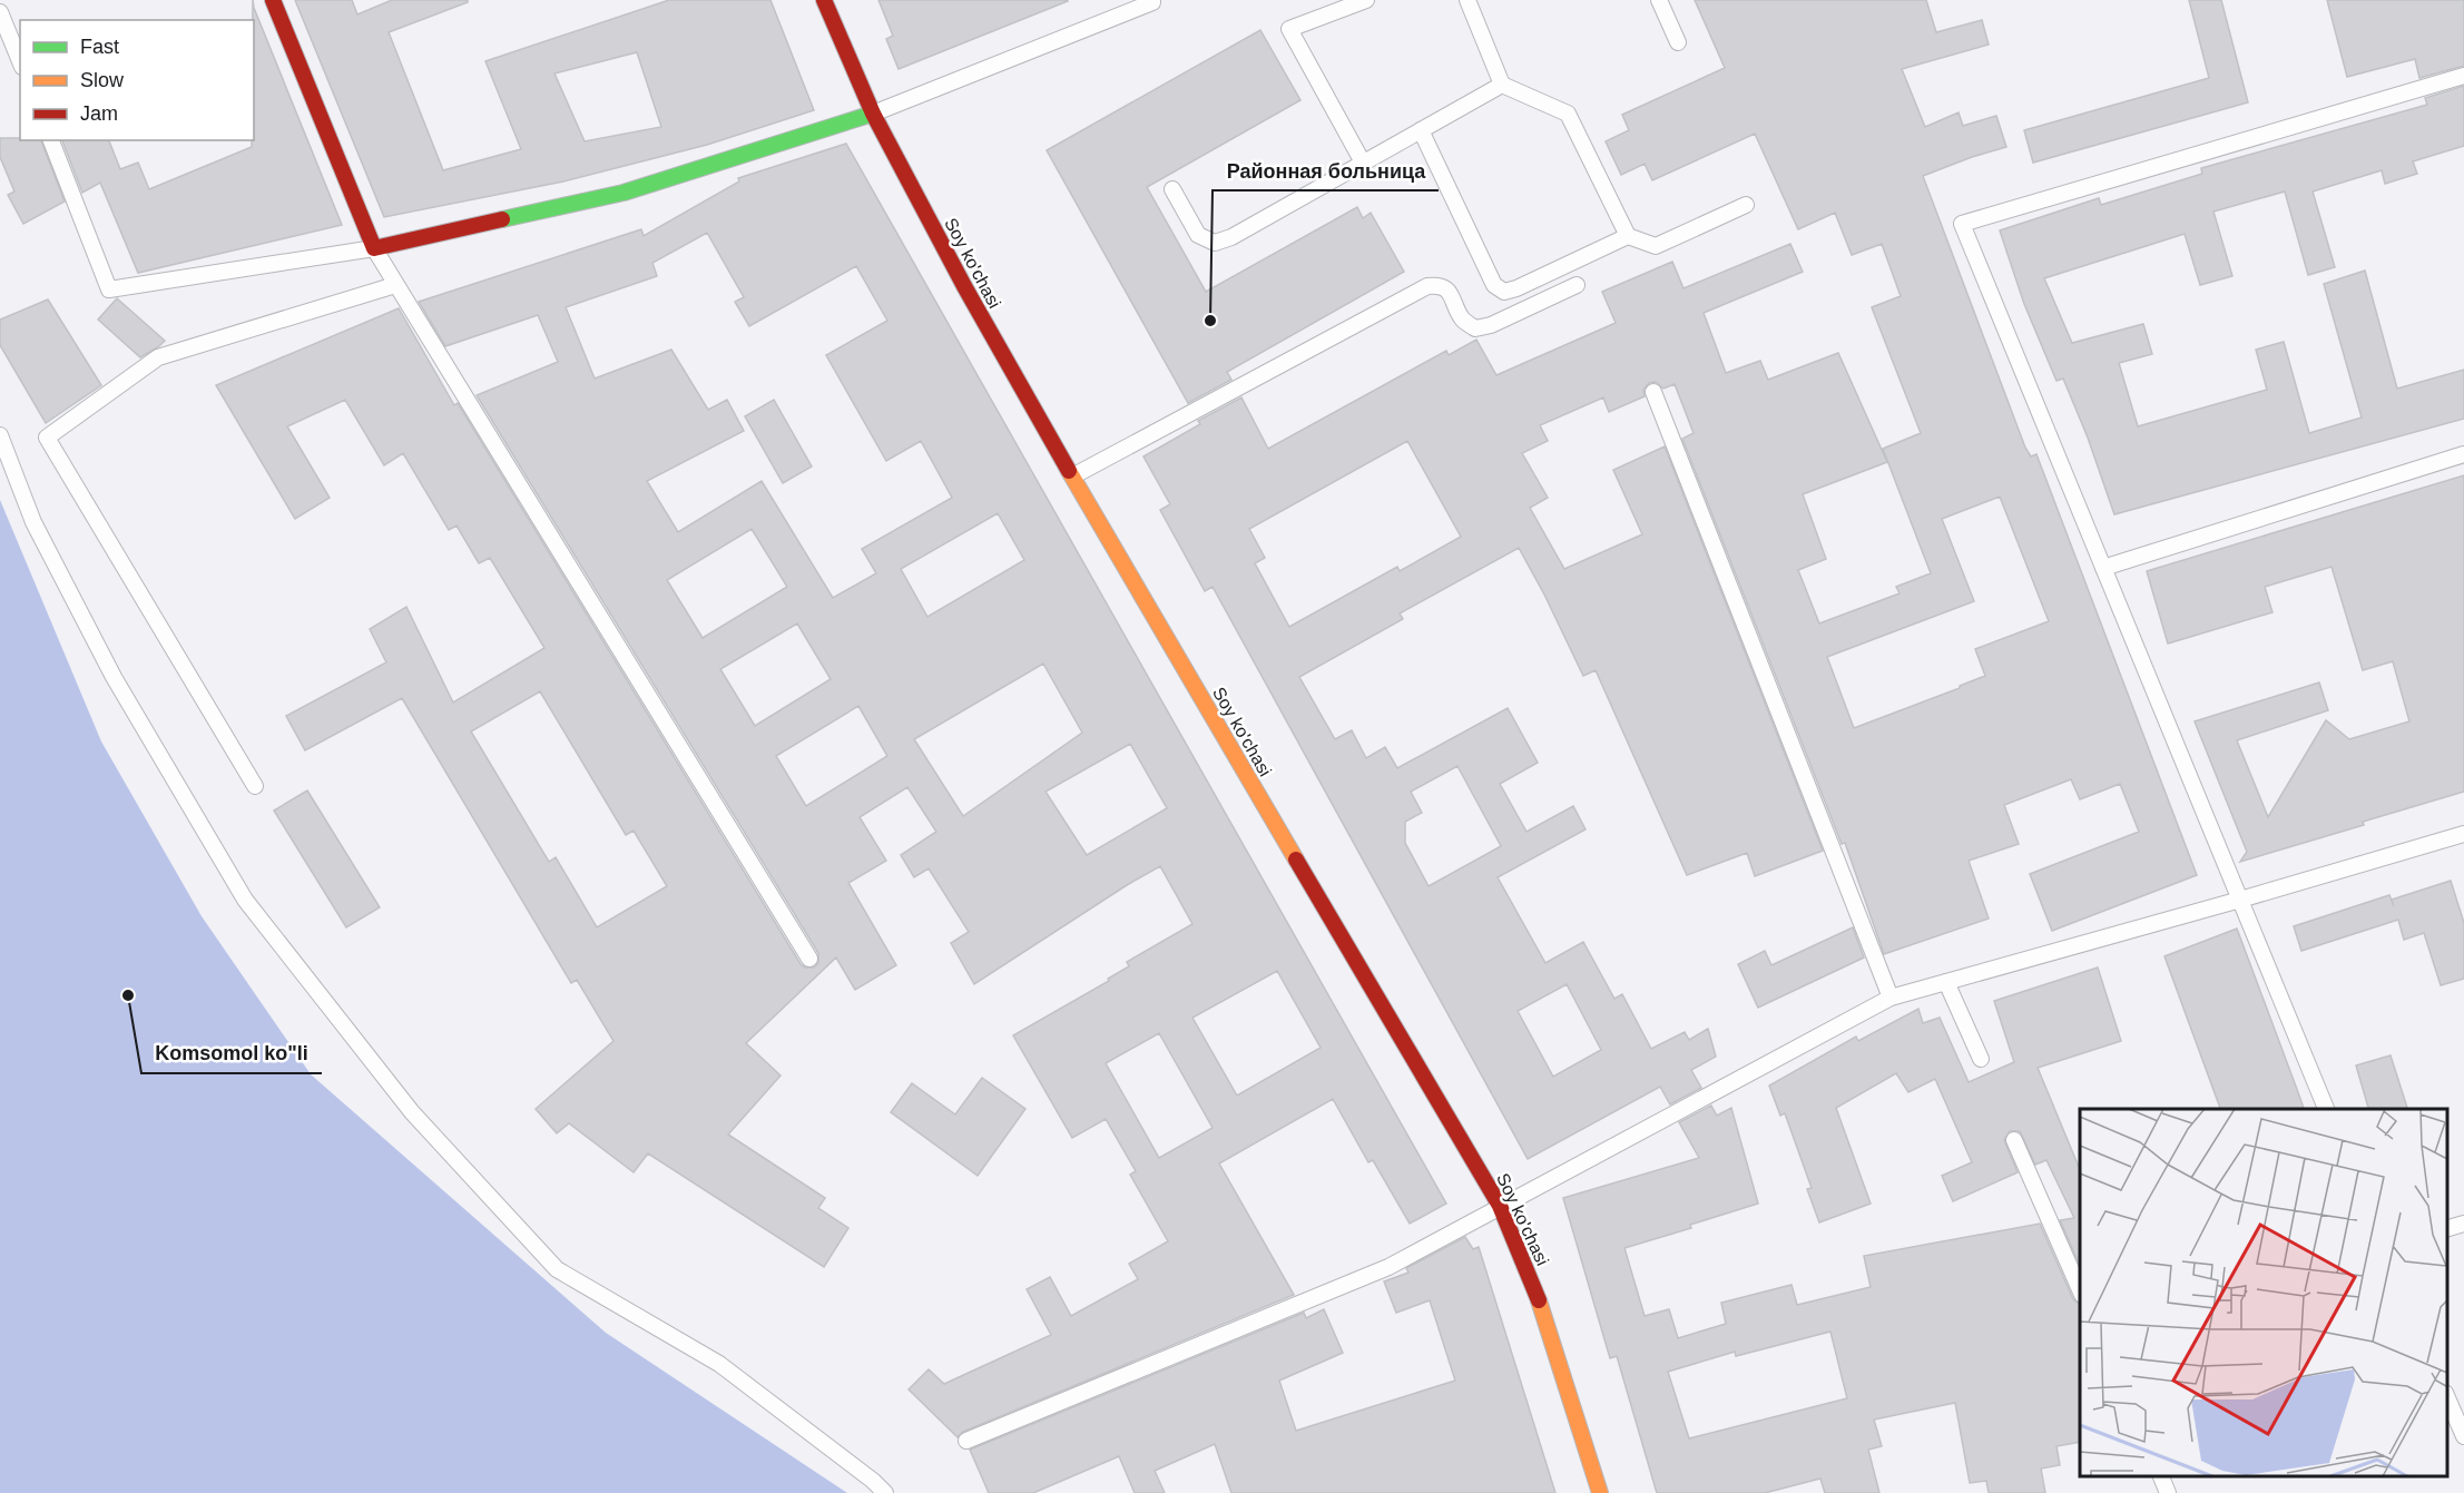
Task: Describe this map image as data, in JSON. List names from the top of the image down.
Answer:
{
  "streets": {
    "main road": ["Soy ko'chasi"]
  },
  "places": ["Районная больница", "Komsomol ko\"li"],
  "legend": ["Fast", "Slow", "Jam"]
}
